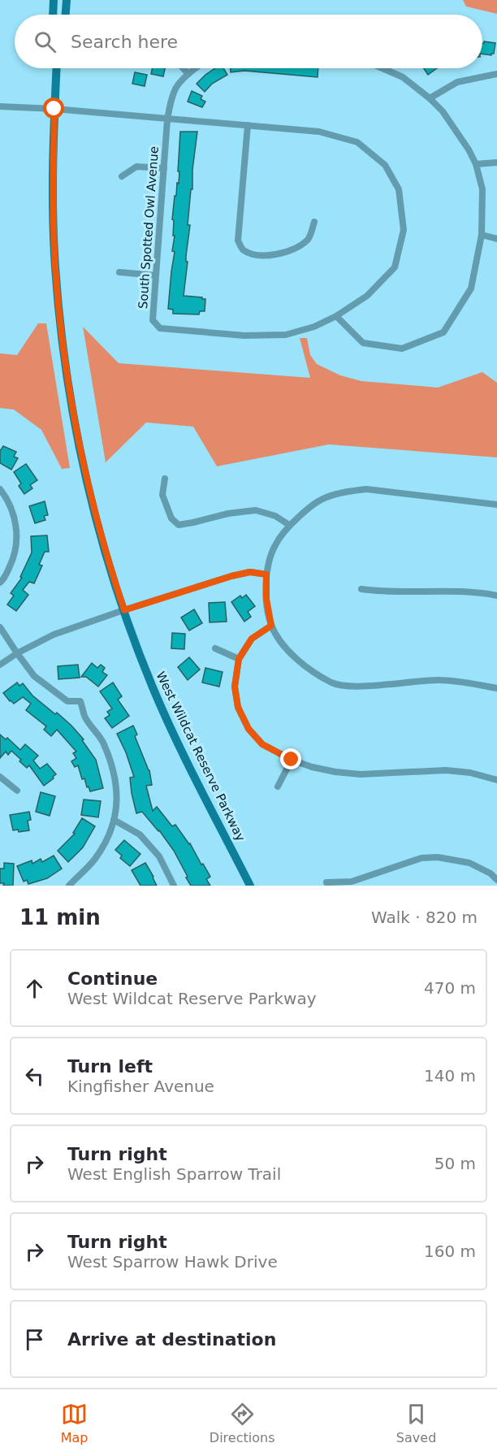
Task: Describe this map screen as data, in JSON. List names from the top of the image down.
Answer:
{
  "streets": {
    "main road": ["West Wildcat Reserve Parkway"],
    "street": ["South Spotted Owl Avenue"]
  },
  "crossings": [
    ["South Spotted Owl Avenue", "West Wildcat Reserve Parkway"]
  ],
  "page": {
    "search": "Search here",
    "heading": ["11 min", "Walk · 820 m"],
    "list": [
      ["Continue", "West Wildcat Reserve Parkway", "470 m"],
      ["Turn left", "Kingfisher Avenue", "140 m"],
      ["Turn right", "West English Sparrow Trail", "50 m"],
      ["Turn right", "West Sparrow Hawk Drive", "160 m"],
      "Arrive at destination"
    ],
    "nav": ["Map", "Directions", "Saved"]
  }
}
